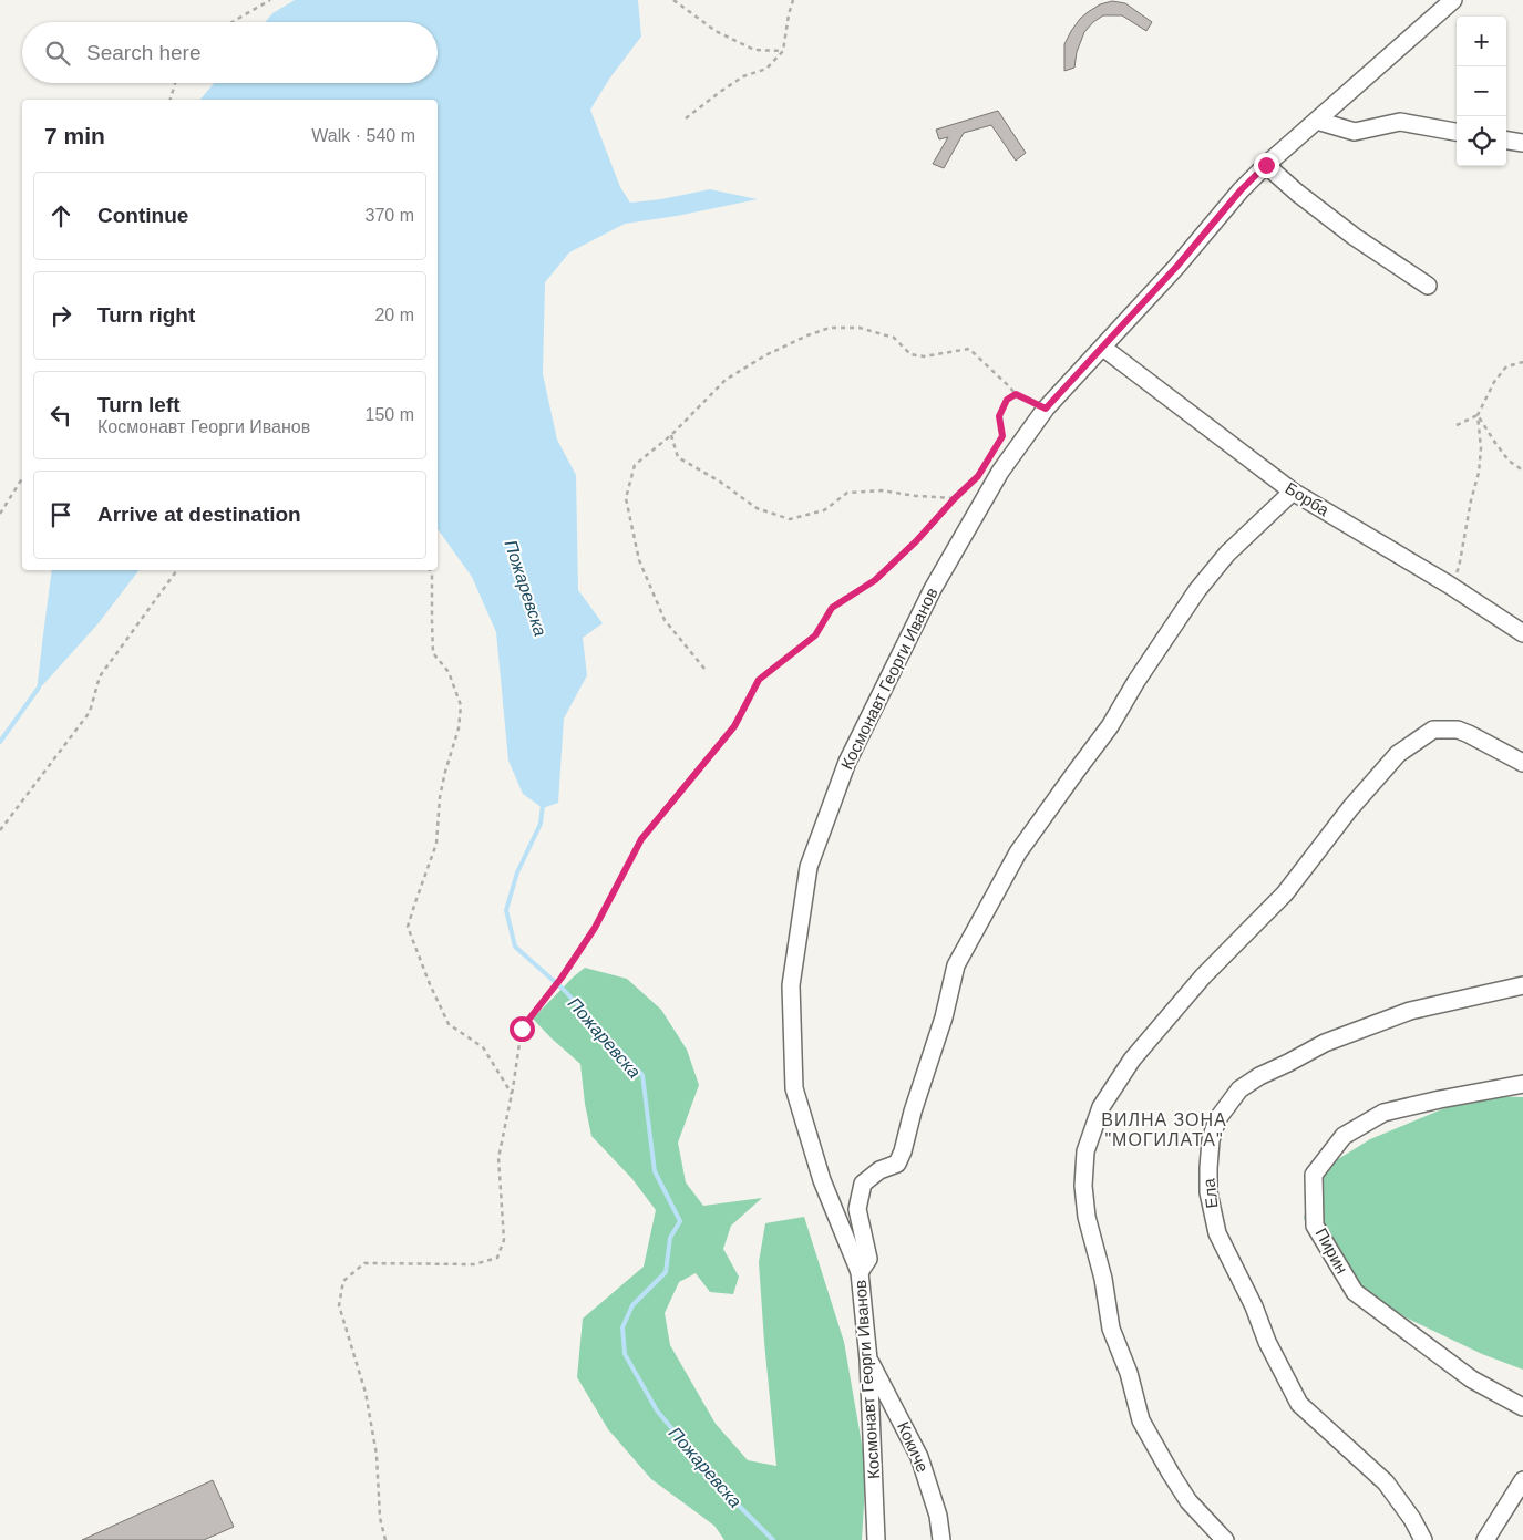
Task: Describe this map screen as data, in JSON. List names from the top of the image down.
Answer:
{
  "streets": {
    "street": [
      "Борба",
      "Космонавт Георги Иванов",
      "Ела",
      "Пирин",
      "Кокиче"
    ]
  },
  "crossings": [
    ["Борба", "Космонавт Георги Иванов"],
    ["Космонавт Георги Иванов", "Кокиче"]
  ],
  "districts": ["ВИЛНА ЗОНА \"МОГИЛАТА\""],
  "water": ["Пожаревска"],
  "page": {
    "map_buttons": ["+", "−"],
    "search": "Search here",
    "heading": ["7 min", "Walk · 540 m"],
    "list": [
      ["Continue", "370 m"],
      ["Turn right", "20 m"],
      ["Turn left", "Космонавт Георги Иванов", "150 m"],
      "Arrive at destination"
    ]
  }
}
